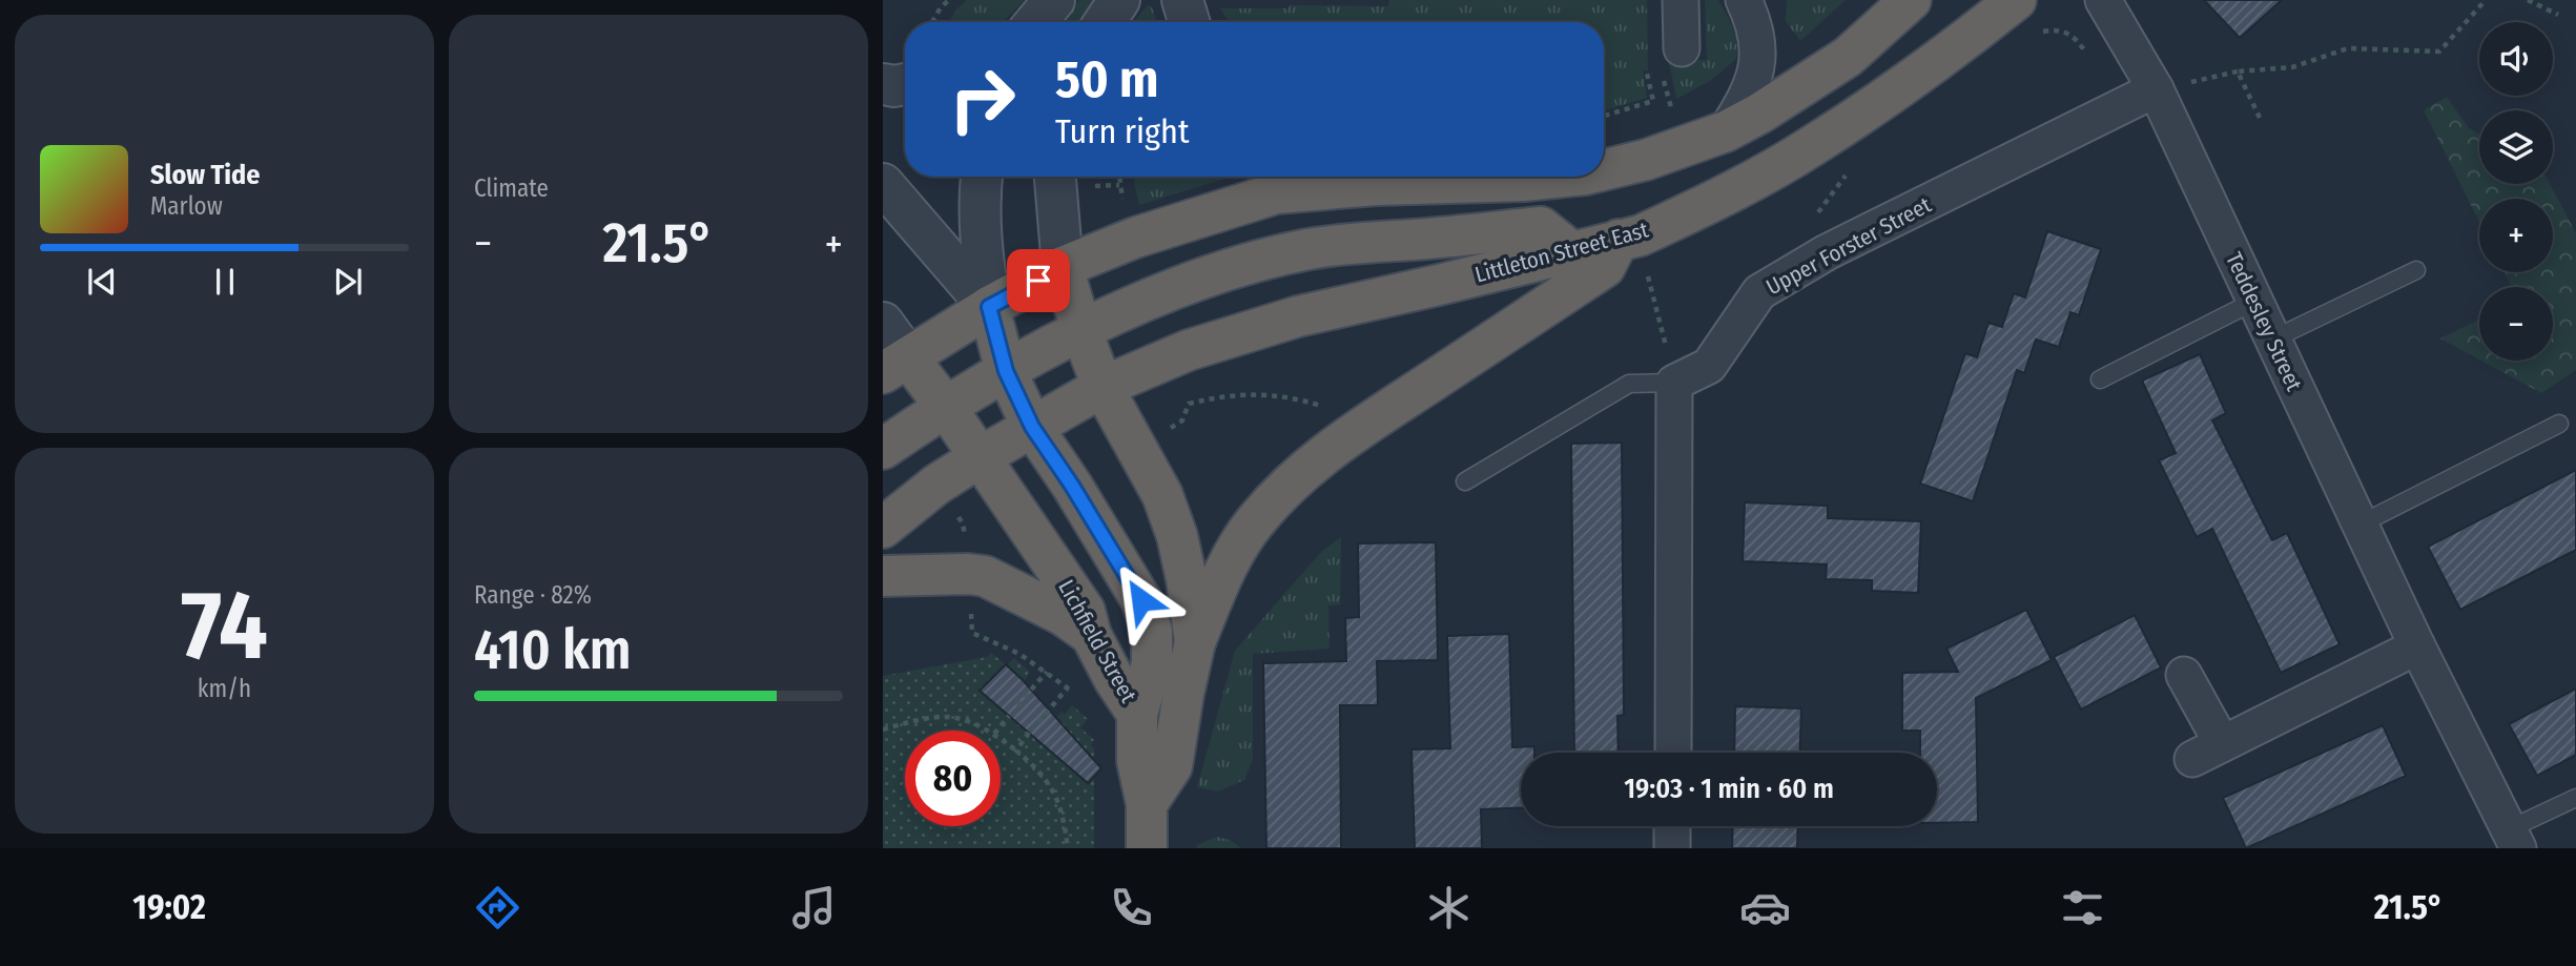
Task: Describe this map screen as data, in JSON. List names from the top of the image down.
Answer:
{
  "streets": {
    "highway": ["Littleton Street East", "Lichfield Street"],
    "street": ["Upper Forster Street", "Teddesley Street"]
  },
  "crossings": [
    ["Upper Forster Street", "Teddesley Street"],
    ["Littleton Street East", "Lichfield Street"]
  ],
  "page": {
    "tile": [
      "Climate",
      ["74", "km/h"],
      ["Range · 82%", "410 km"]
    ],
    "map_buttons": ["+", "−"],
    "turn": ["50 m", "Turn right"],
    "song": ["Slow Tide", "Marlow"],
    "heat": ["−", "21.5°", "+"],
    "limit": "80",
    "trip": "19:03 · 1 min · 60 m",
    "tabs": ["19:02", "21.5°"]
  }
}
